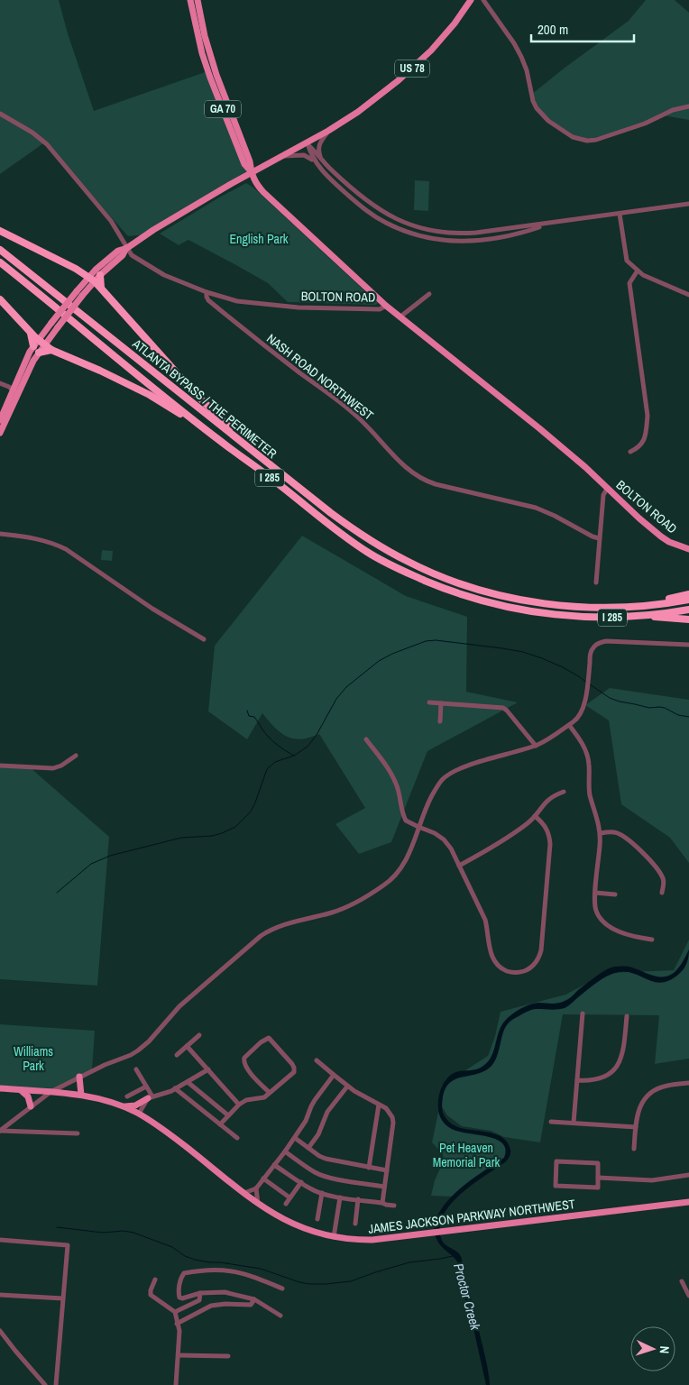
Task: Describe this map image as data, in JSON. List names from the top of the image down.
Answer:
{
  "streets": {
    "highway": ["ATLANTA BYPASS / THE PERIMETER", "I 285"],
    "main road": [
      "US 78",
      "GA 70",
      "BOLTON ROAD",
      "JAMES JACKSON PARKWAY NORTHWEST"
    ],
    "street": ["NASH ROAD NORTHWEST"]
  },
  "crossings": [
    ["US 78", "GA 70"],
    ["US 78", "BOLTON ROAD"],
    ["BOLTON ROAD", "NASH ROAD NORTHWEST"]
  ],
  "water": ["Proctor Creek"],
  "parks": ["English Park", "Williams Park", "Pet Heaven Memorial Park"],
  "scale_bar": "200 m",
  "north": "right"
}
